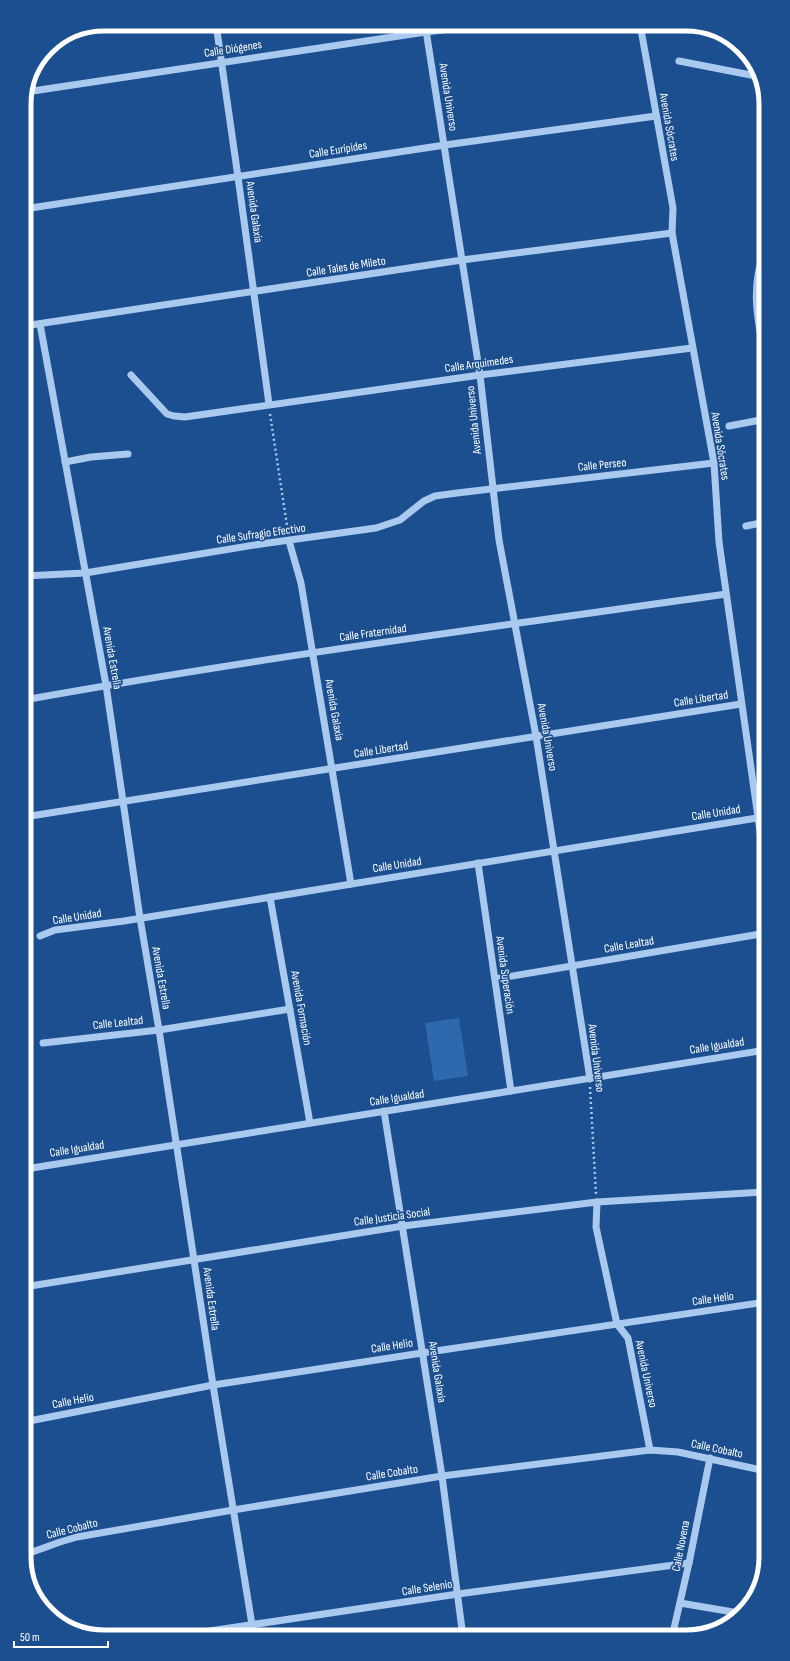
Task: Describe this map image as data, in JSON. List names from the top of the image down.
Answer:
{
  "streets": {
    "street": [
      "Calle Diógenes",
      "Avenida Universo",
      "Avenida Sócrates",
      "Calle Eurípides",
      "Avenida Galaxia",
      "Calle Tales de Mileto",
      "Calle Arquímedes",
      "Calle Perseo",
      "Calle Sufragio Efectivo",
      "Calle Fraternidad",
      "Avenida Estrella",
      "Calle Libertad",
      "Calle Unidad",
      "Calle Lealtad",
      "Avenida Superación",
      "Avenida Formación",
      "Calle Igualdad",
      "Calle Justicia Social",
      "Calle Helio",
      "Calle Cobalto",
      "Calle Novena",
      "Calle Selenio"
    ]
  },
  "crossings": [
    ["Calle Diógenes", "Avenida Galaxia"],
    ["Avenida Universo", "Calle Eurípides"],
    ["Avenida Universo", "Calle Tales de Mileto"],
    ["Avenida Universo", "Calle Arquímedes"],
    ["Avenida Universo", "Calle Perseo"],
    ["Avenida Universo", "Calle Sufragio Efectivo"],
    ["Avenida Universo", "Calle Fraternidad"],
    ["Avenida Universo", "Calle Libertad"],
    ["Avenida Universo", "Calle Unidad"],
    ["Avenida Universo", "Calle Lealtad"],
    ["Avenida Universo", "Calle Igualdad"],
    ["Avenida Universo", "Calle Justicia Social"],
    ["Avenida Universo", "Calle Helio"],
    ["Avenida Universo", "Calle Cobalto"],
    ["Avenida Sócrates", "Calle Eurípides"],
    ["Avenida Sócrates", "Calle Tales de Mileto"],
    ["Avenida Sócrates", "Calle Arquímedes"],
    ["Avenida Sócrates", "Calle Perseo"],
    ["Avenida Sócrates", "Calle Fraternidad"],
    ["Avenida Sócrates", "Calle Libertad"],
    ["Avenida Sócrates", "Calle Unidad"],
    ["Calle Eurípides", "Avenida Galaxia"],
    ["Avenida Galaxia", "Calle Tales de Mileto"],
    ["Avenida Galaxia", "Calle Arquímedes"],
    ["Avenida Galaxia", "Calle Sufragio Efectivo"],
    ["Avenida Galaxia", "Calle Fraternidad"],
    ["Avenida Galaxia", "Calle Libertad"],
    ["Avenida Galaxia", "Calle Unidad"],
    ["Avenida Galaxia", "Calle Igualdad"],
    ["Avenida Galaxia", "Calle Justicia Social"],
    ["Avenida Galaxia", "Calle Helio"],
    ["Avenida Galaxia", "Calle Cobalto"],
    ["Avenida Galaxia", "Calle Selenio"],
    ["Calle Tales de Mileto", "Avenida Estrella"],
    ["Calle Perseo", "Calle Sufragio Efectivo"],
    ["Calle Sufragio Efectivo", "Avenida Estrella"],
    ["Calle Fraternidad", "Avenida Estrella"],
    ["Avenida Estrella", "Calle Libertad"],
    ["Avenida Estrella", "Calle Unidad"],
    ["Avenida Estrella", "Calle Lealtad"],
    ["Avenida Estrella", "Calle Igualdad"],
    ["Avenida Estrella", "Calle Justicia Social"],
    ["Avenida Estrella", "Calle Helio"],
    ["Avenida Estrella", "Calle Cobalto"],
    ["Avenida Estrella", "Calle Selenio"],
    ["Calle Unidad", "Avenida Superación"],
    ["Calle Unidad", "Avenida Formación"],
    ["Calle Lealtad", "Avenida Superación"],
    ["Calle Lealtad", "Avenida Formación"],
    ["Avenida Superación", "Calle Igualdad"],
    ["Avenida Formación", "Calle Igualdad"],
    ["Calle Cobalto", "Calle Novena"],
    ["Calle Novena", "Calle Selenio"]
  ],
  "scale_bar": "50 m"
}
